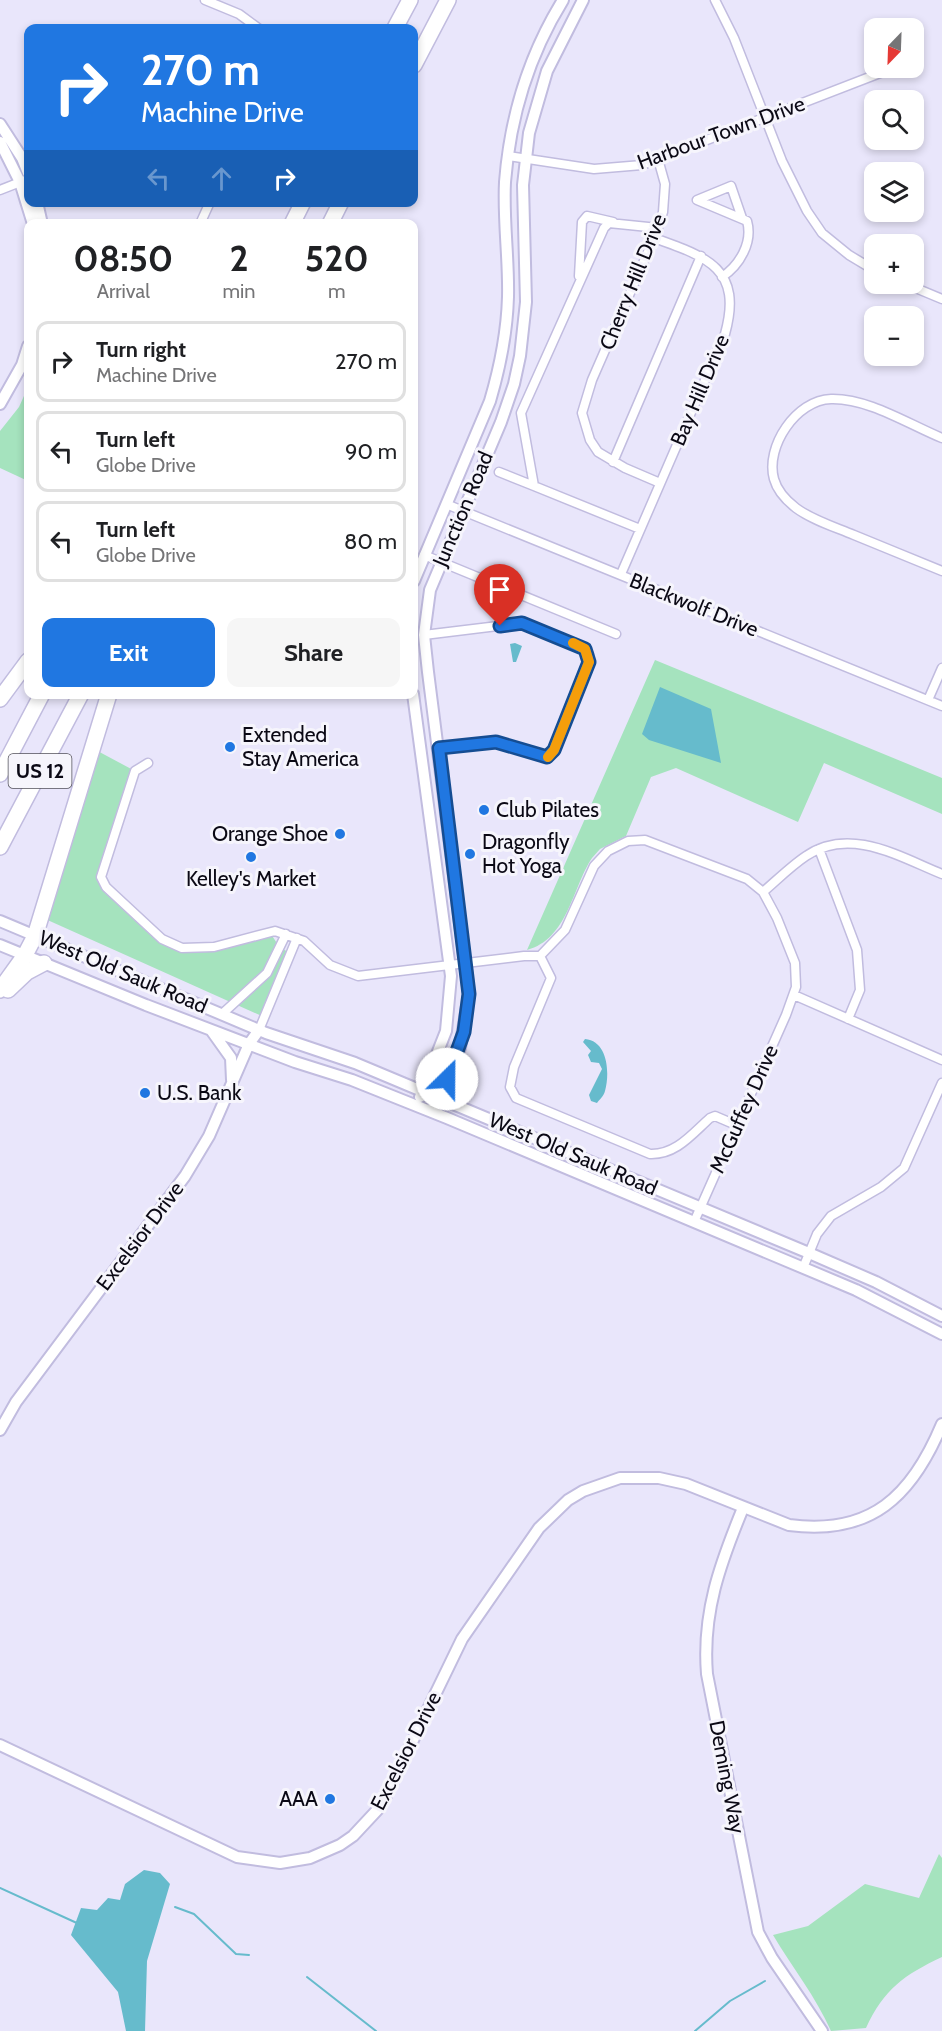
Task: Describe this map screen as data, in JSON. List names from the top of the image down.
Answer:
{
  "streets": {
    "highway": ["US 12"],
    "street": [
      "Harbour Town Drive",
      "Cherry Hill Drive",
      "Bay Hill Drive",
      "Junction Road",
      "Blackwolf Drive",
      "West Old Sauk Road",
      "McGuffey Drive",
      "Excelsior Drive",
      "Deming Way"
    ]
  },
  "crossings": [
    ["Harbour Town Drive", "Cherry Hill Drive"],
    ["Harbour Town Drive", "Junction Road"],
    ["Cherry Hill Drive", "Bay Hill Drive"],
    ["Bay Hill Drive", "Blackwolf Drive"],
    ["Junction Road", "Blackwolf Drive"],
    ["Junction Road", "West Old Sauk Road"],
    ["West Old Sauk Road", "McGuffey Drive"],
    ["West Old Sauk Road", "Excelsior Drive"],
    ["Excelsior Drive", "Deming Way"]
  ],
  "places": [
    "Extended Stay America",
    "Club Pilates",
    "Orange Shoe",
    "Dragonfly Hot Yoga",
    "Kelley's Market",
    "U.S. Bank",
    "AAA"
  ],
  "north": "bottom left",
  "page": {
    "map_buttons": ["+", "−"],
    "turn": ["270 m", "Machine Drive"],
    "eta": [
      "08:50",
      "Arrival",
      "2",
      "min",
      "520",
      "m"
    ],
    "list": [
      {
        "name": "Turn right",
        "note": "Machine Drive",
        "value": "270 m"
      },
      {
        "name": "Turn left",
        "note": "Globe Drive",
        "value": "90 m"
      },
      {
        "name": "Turn left",
        "note": "Globe Drive",
        "value": "80 m"
      }
    ],
    "buttons": ["Exit", "Share"]
  }
}
